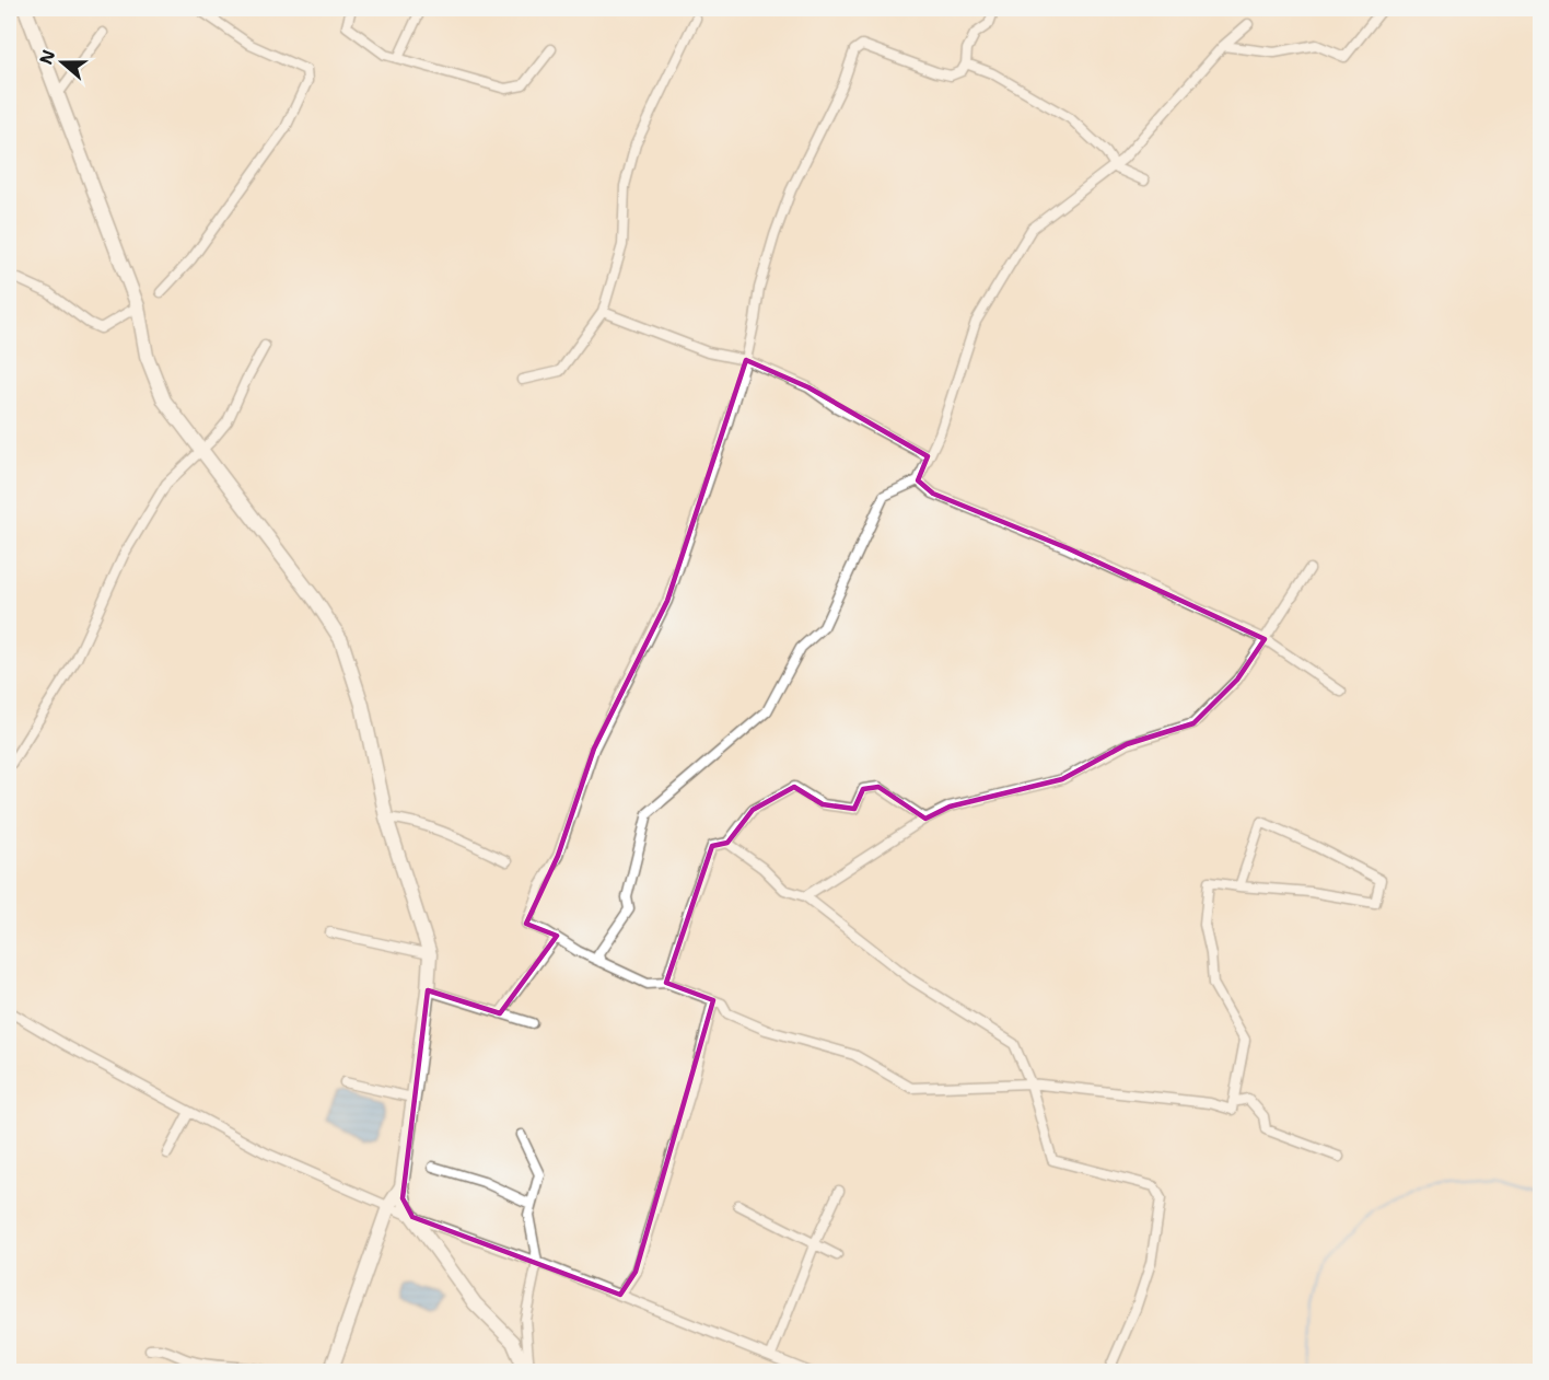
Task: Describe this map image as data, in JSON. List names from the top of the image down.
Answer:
{
  "north": "left"
}
